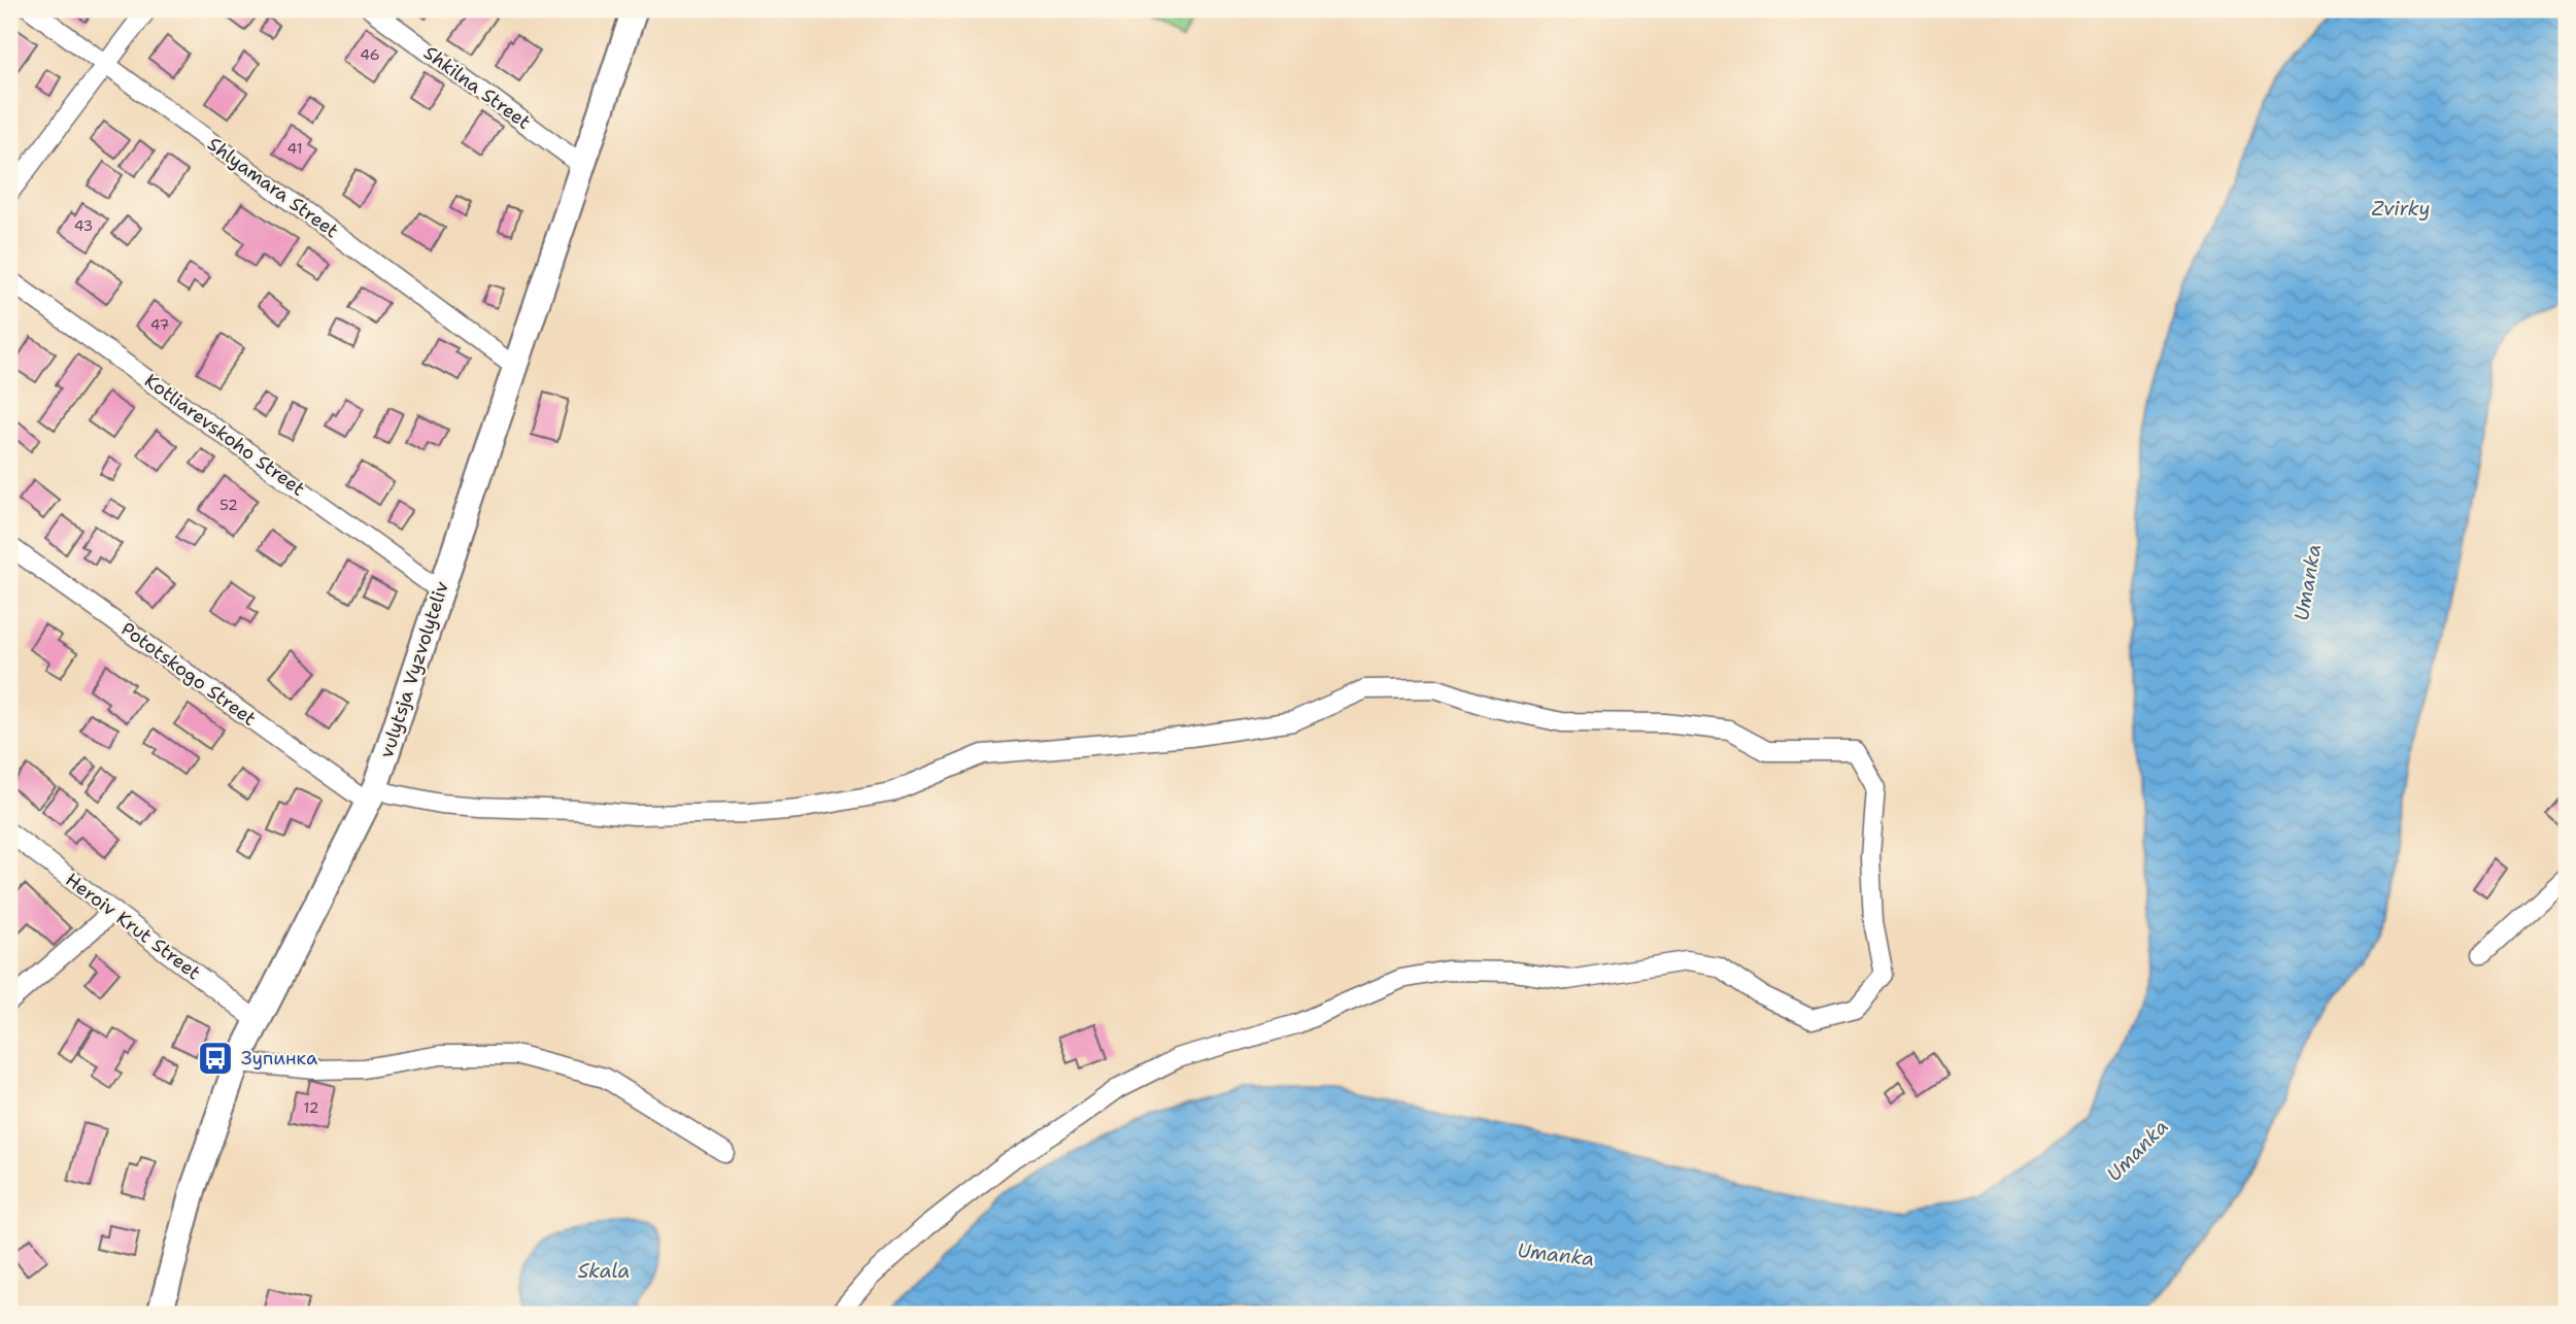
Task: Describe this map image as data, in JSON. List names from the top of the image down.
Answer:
{
  "streets": {
    "main road": ["vulytsja Vyzvolyteliv"],
    "street": [
      "Shkilna Street",
      "Shlyamara Street",
      "Kotliarevskoho Street",
      "Pototskogo Street",
      "Heroiv Krut Street"
    ]
  },
  "crossings": [
    ["Shkilna Street", "vulytsja Vyzvolyteliv"],
    ["Shlyamara Street", "vulytsja Vyzvolyteliv"],
    ["Kotliarevskoho Street", "vulytsja Vyzvolyteliv"],
    ["vulytsja Vyzvolyteliv", "Pototskogo Street"],
    ["vulytsja Vyzvolyteliv", "Heroiv Krut Street"]
  ],
  "water": ["Zvirky", "Umanka", "Skala"],
  "places": {
    "bus stop": ["Зупинка"]
  },
  "house_numbers": [
    "46",
    "41",
    "43",
    "47",
    "52",
    "12"
  ]
}
